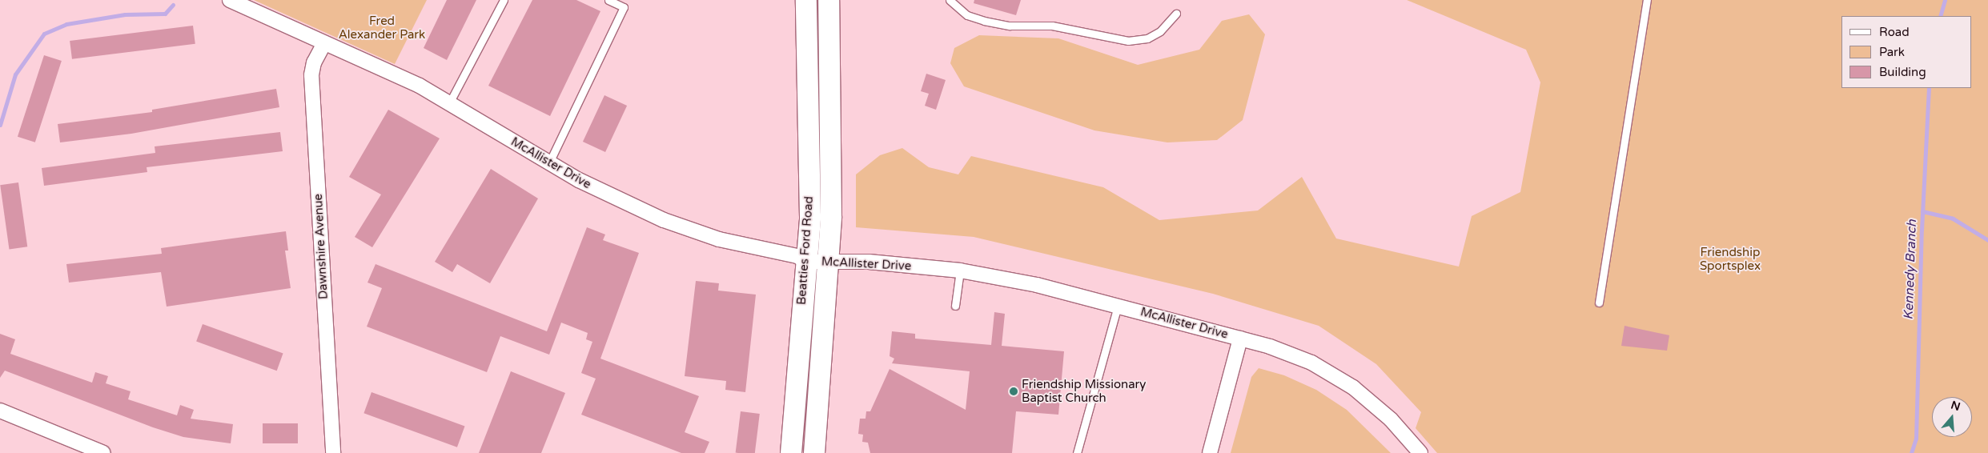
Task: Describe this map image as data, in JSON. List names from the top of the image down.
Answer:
{
  "streets": {
    "main road": ["Beatties Ford Road"],
    "street": ["McAllister Drive", "Dawnshire Avenue"]
  },
  "crossings": [
    ["McAllister Drive", "Dawnshire Avenue"],
    ["McAllister Drive", "Beatties Ford Road"]
  ],
  "water": ["Kennedy Branch"],
  "parks": ["Fred Alexander Park", "Friendship Sportsplex"],
  "places": ["Friendship Missionary Baptist Church"],
  "legend": ["Road", "Park", "Building"],
  "north": "top"
}
